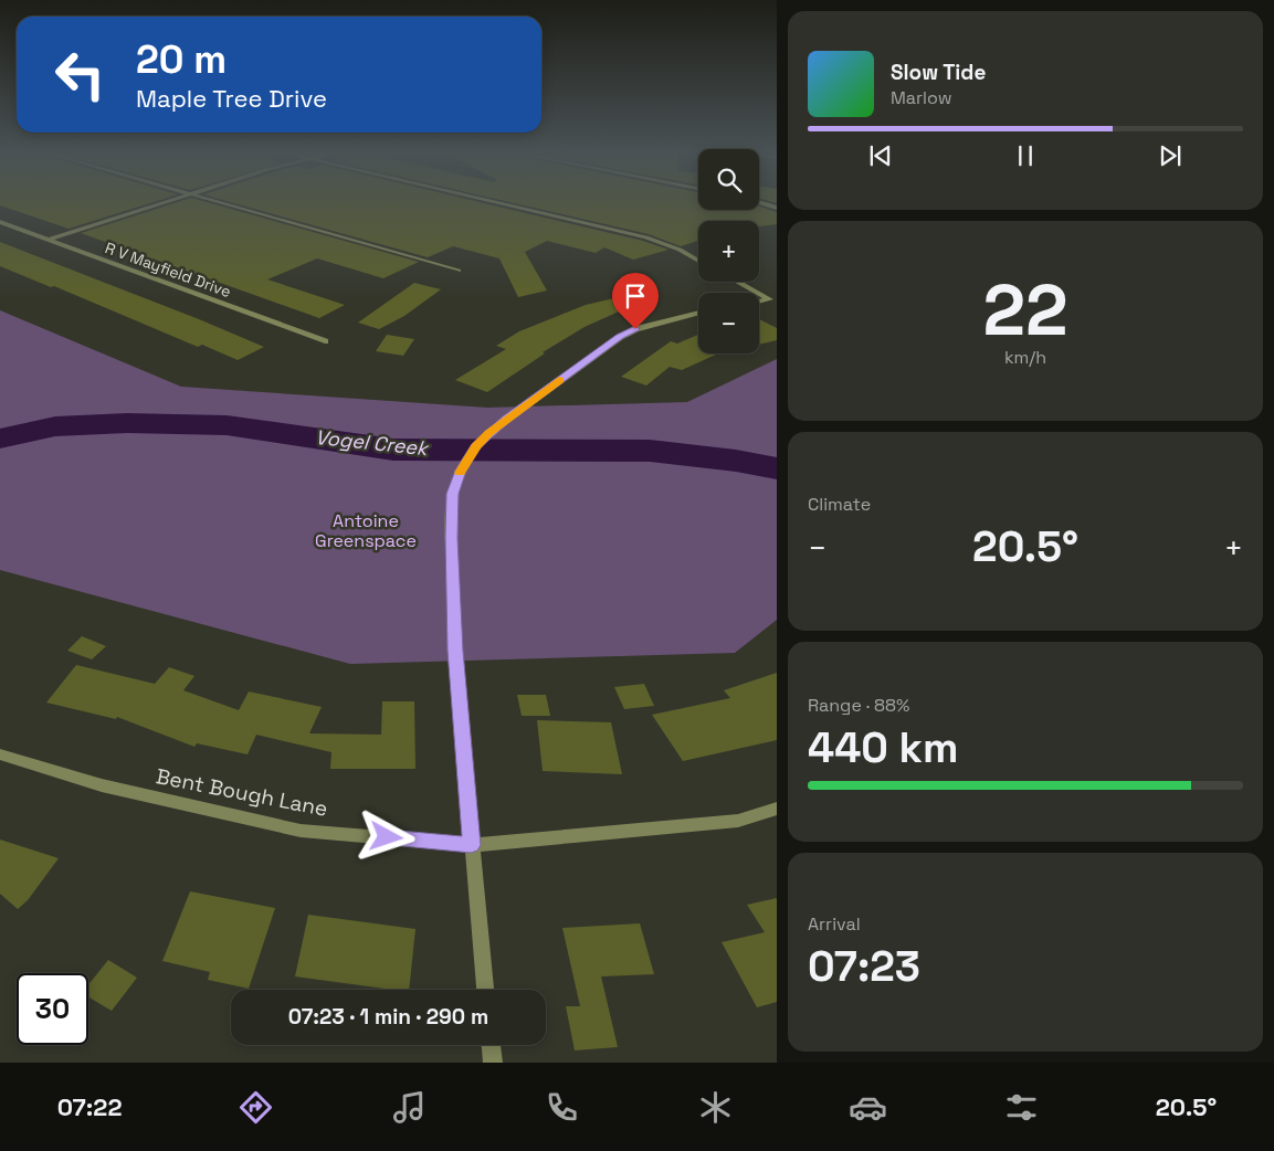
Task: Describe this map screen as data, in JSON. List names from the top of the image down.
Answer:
{
  "streets": {
    "street": ["R V Mayfield Drive", "Bent Bough Lane"]
  },
  "water": ["Vogel Creek"],
  "parks": ["Antoine Greenspace"],
  "page": {
    "turn": ["20 m", "Maple Tree Drive"],
    "song": ["Slow Tide", "Marlow"],
    "map_buttons": ["+", "−"],
    "tile": [
      ["22", "km/h"],
      "Climate",
      ["Range · 88%", "440 km"],
      ["Arrival", "07:23"]
    ],
    "heat": ["−", "20.5°", "+"],
    "limit": "30",
    "trip": "07:23 · 1 min · 290 m",
    "tabs": ["07:22", "20.5°"]
  }
}
